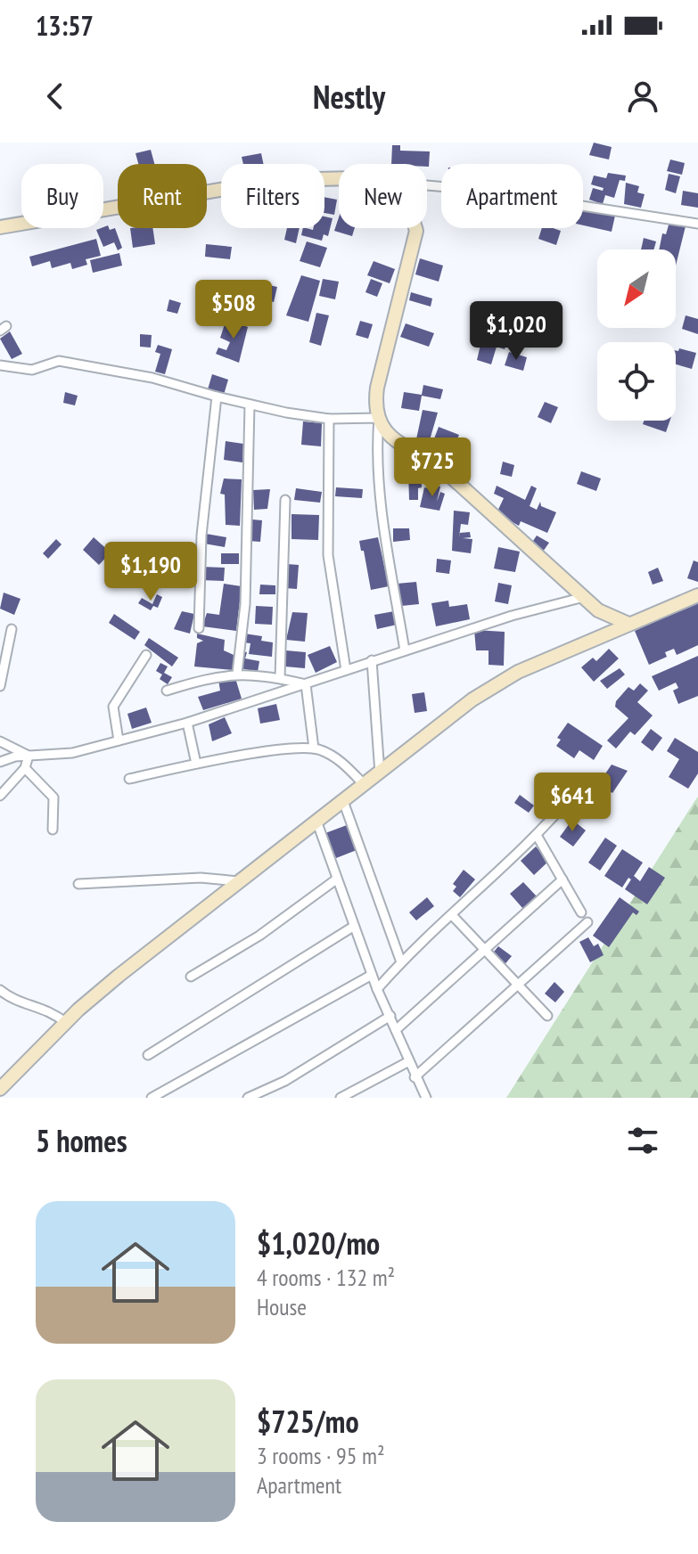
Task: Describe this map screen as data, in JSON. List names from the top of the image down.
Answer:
{
  "north": "bottom left",
  "page": {
    "status": "13:57",
    "header": "Nestly",
    "chip": [
      "Buy",
      "Rent",
      "Filters",
      "New",
      "Apartment"
    ],
    "price": [
      "$508",
      "$1,020",
      "$725",
      "$1,190",
      "$641"
    ],
    "heading": "5 homes",
    "list": [
      {
        "name": "$1,020/mo",
        "note": "4 rooms · 132 m² · House"
      },
      {
        "name": "$725/mo",
        "note": "3 rooms · 95 m² · Apartment"
      }
    ]
  }
}
